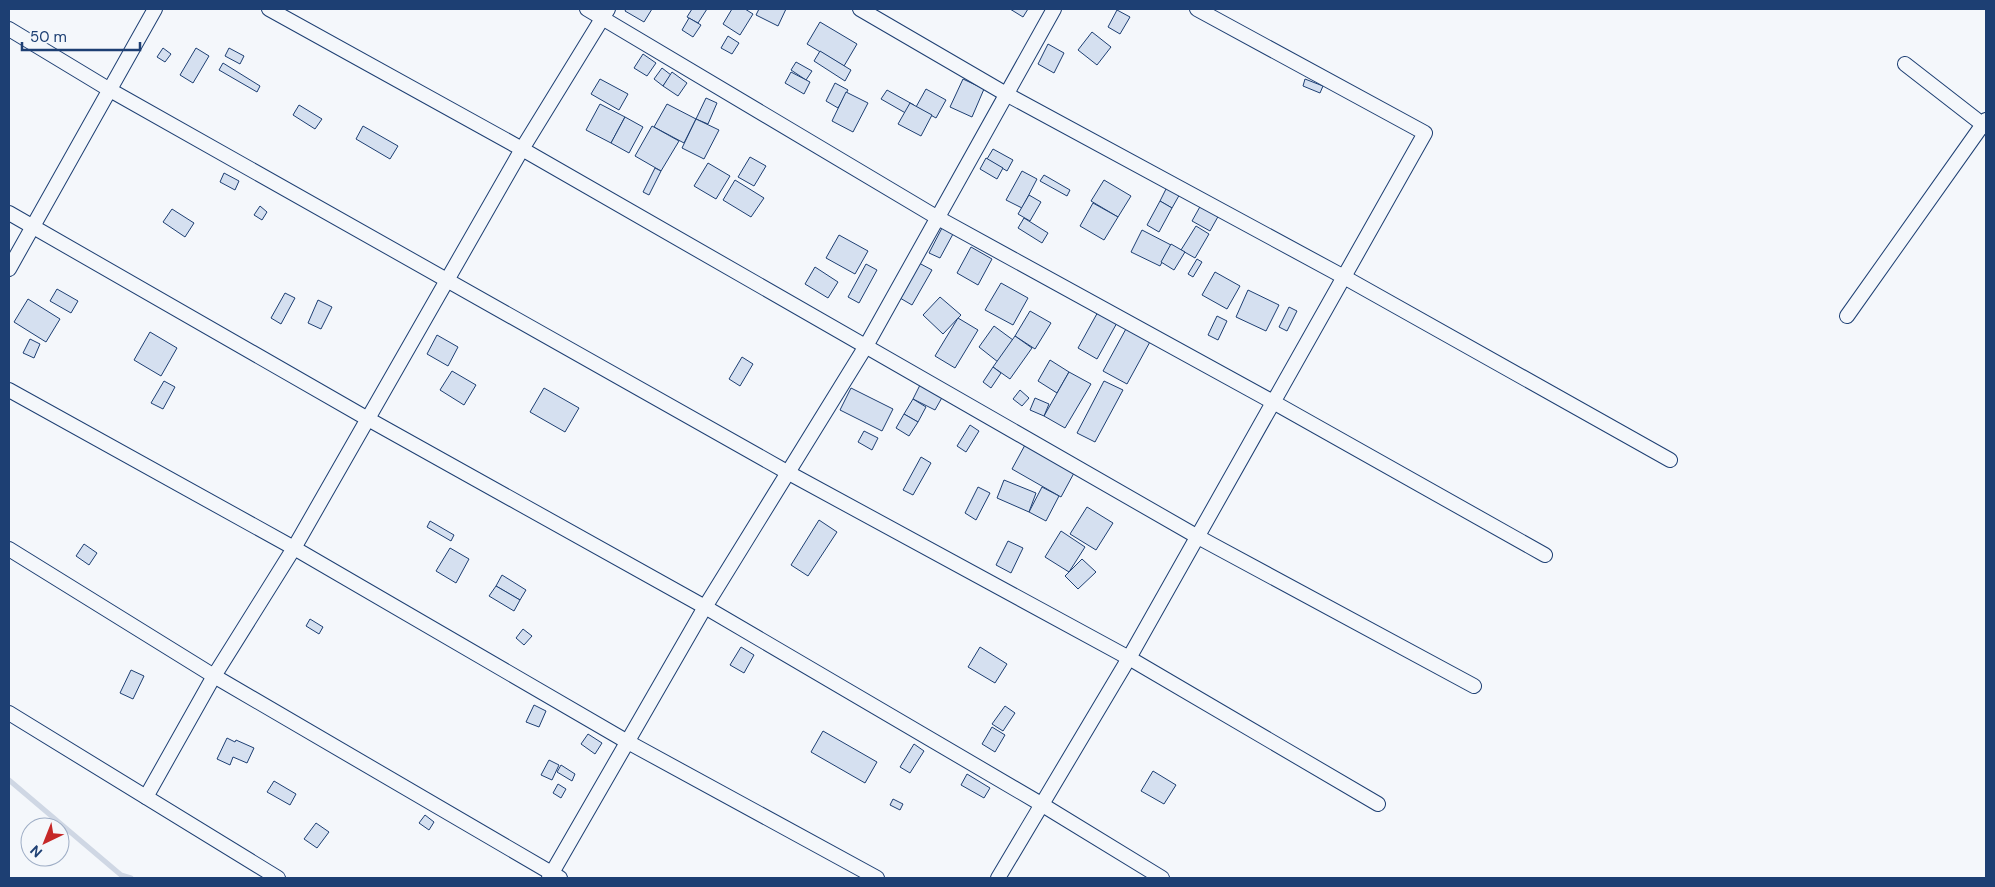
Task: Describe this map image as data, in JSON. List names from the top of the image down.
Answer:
{
  "scale_bar": "50 m",
  "north": "bottom left"
}
